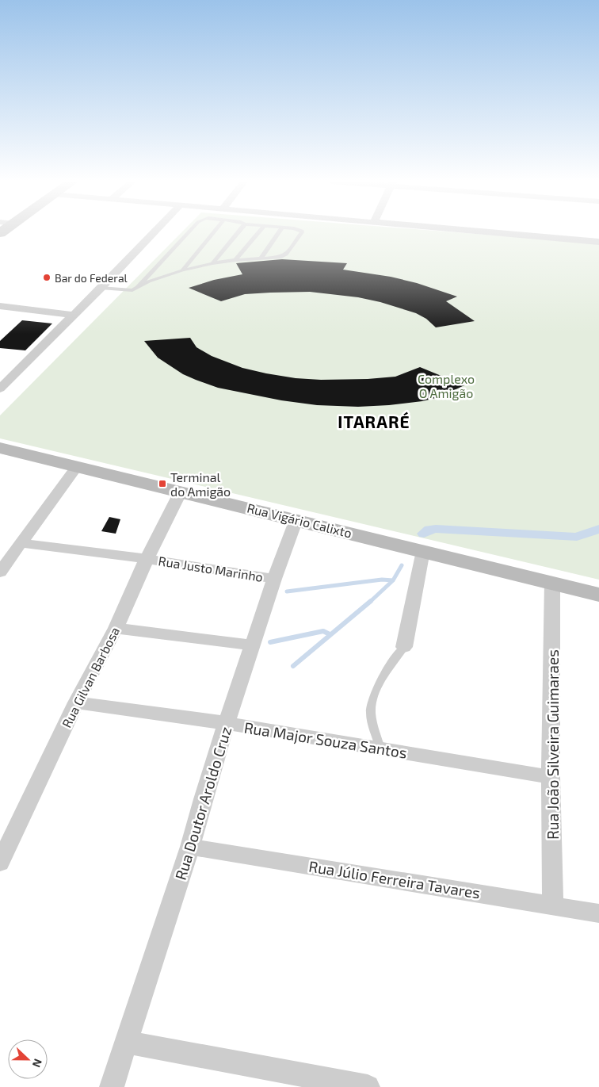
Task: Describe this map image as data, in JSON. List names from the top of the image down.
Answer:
{
  "streets": {
    "main road": ["Rua Vigário Calixto"],
    "street": [
      "Rua Justo Marinho",
      "Rua Gilvan Barbosa",
      "Rua Major Souza Santos",
      "Rua João Silveira Guimaraes",
      "Rua Doutor Aroldo Cruz",
      "Rua Júlio Ferreira Tavares"
    ]
  },
  "crossings": [
    ["Rua Vigário Calixto", "Rua Gilvan Barbosa"],
    ["Rua Vigário Calixto", "Rua João Silveira Guimaraes"],
    ["Rua Vigário Calixto", "Rua Doutor Aroldo Cruz"],
    ["Rua Justo Marinho", "Rua Gilvan Barbosa"],
    ["Rua Justo Marinho", "Rua Doutor Aroldo Cruz"],
    ["Rua Gilvan Barbosa", "Rua Major Souza Santos"],
    ["Rua Major Souza Santos", "Rua João Silveira Guimaraes"],
    ["Rua Major Souza Santos", "Rua Doutor Aroldo Cruz"],
    ["Rua João Silveira Guimaraes", "Rua Júlio Ferreira Tavares"],
    ["Rua Doutor Aroldo Cruz", "Rua Júlio Ferreira Tavares"]
  ],
  "districts": ["ITARARÉ"],
  "parks": ["Complexo O Amigão"],
  "places": {
    "other": ["Bar do Federal"],
    "transit": ["Terminal do Amigão"]
  },
  "north": "right"
}
